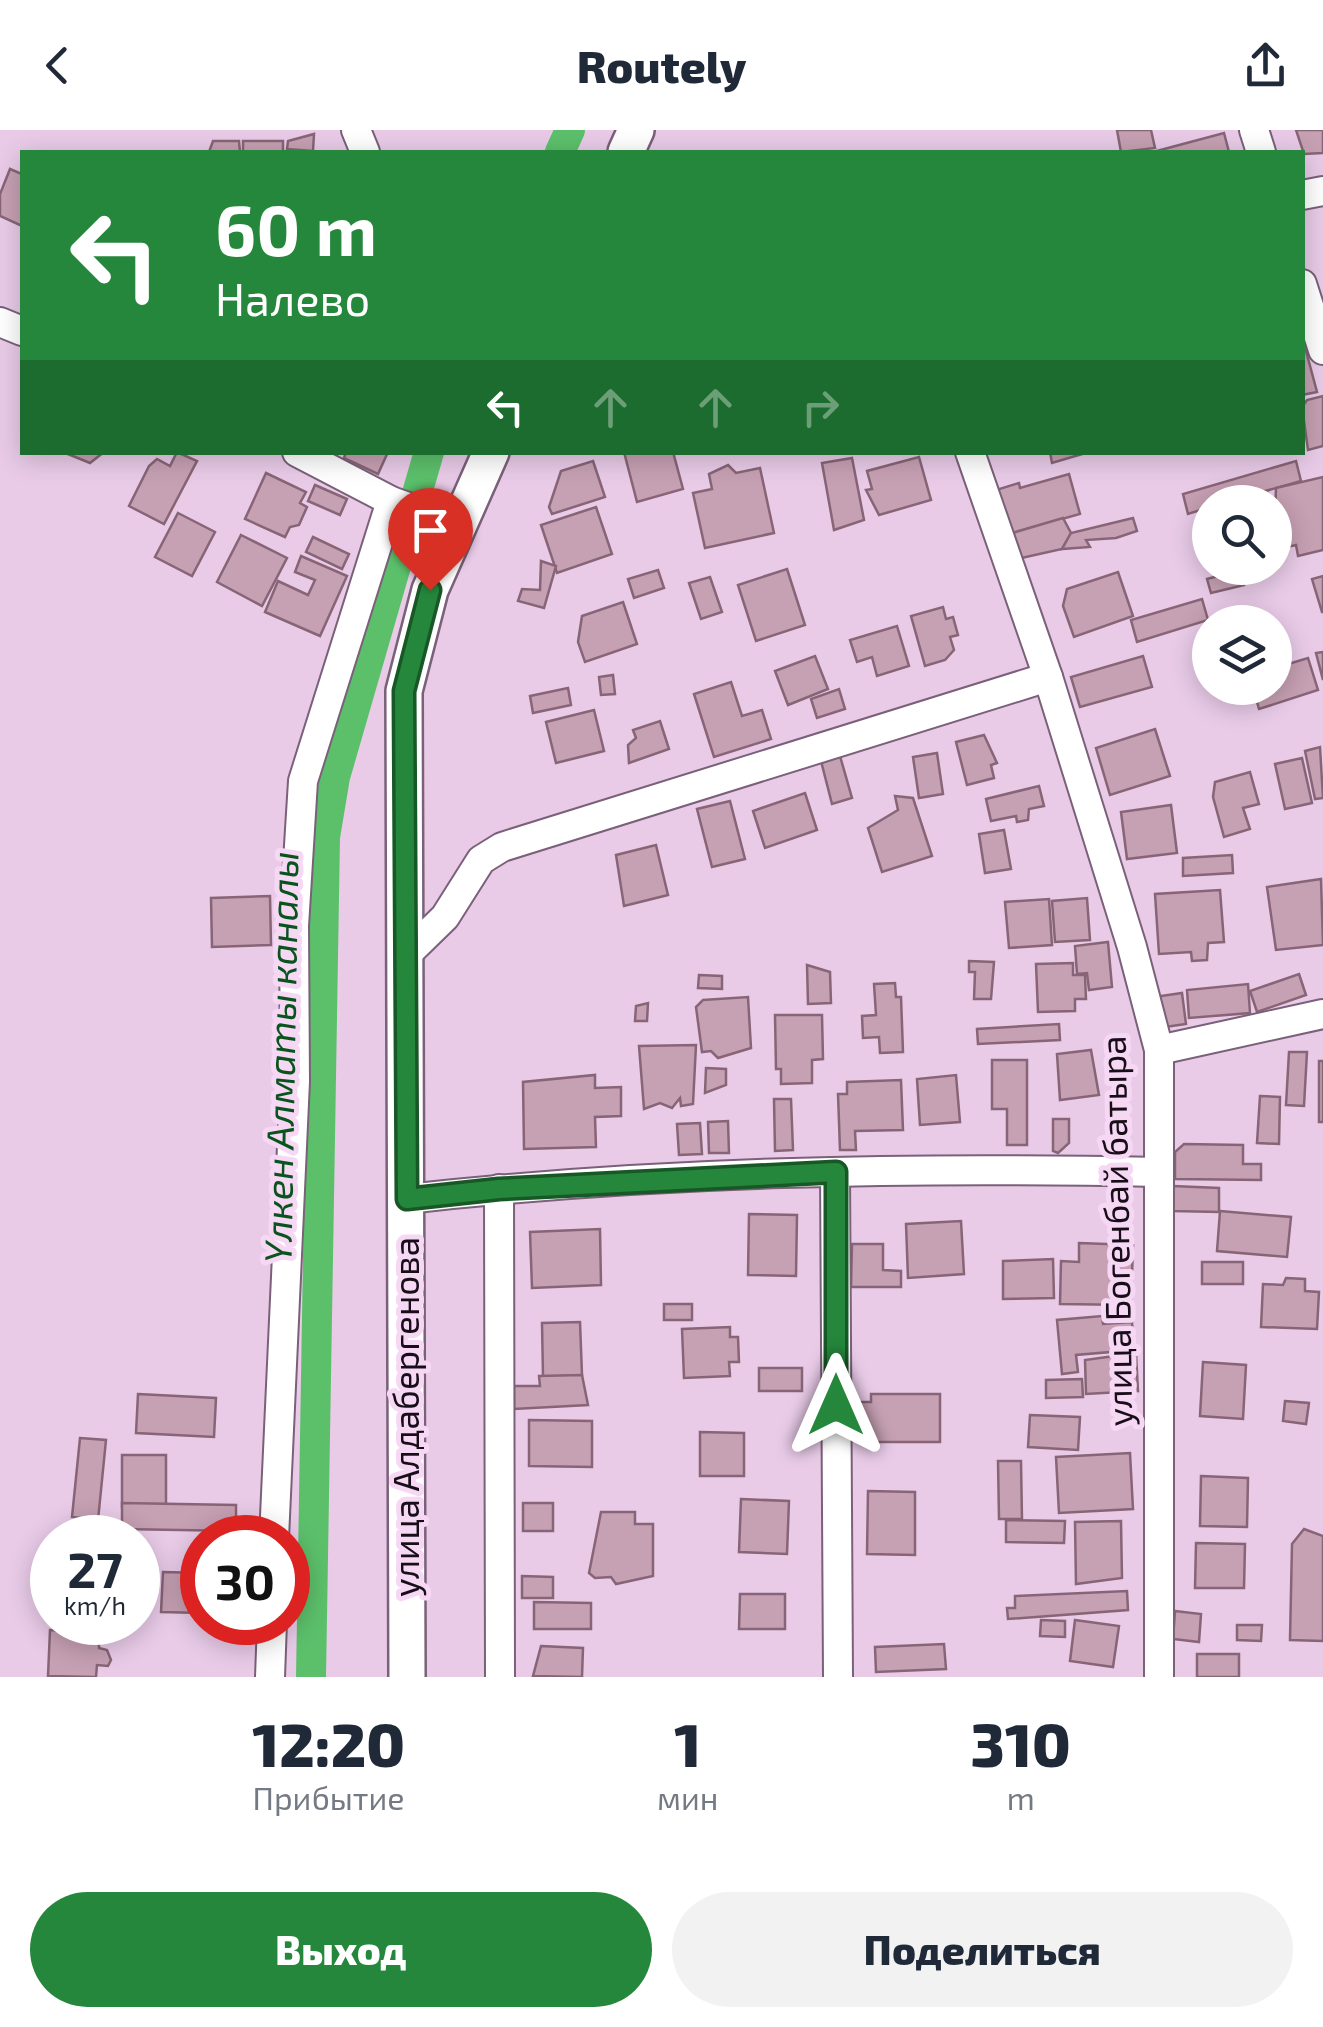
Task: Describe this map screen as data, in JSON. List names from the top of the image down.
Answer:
{
  "streets": {
    "main road": ["улица Алдабергенова"],
    "street": ["улица Богенбай батыра"]
  },
  "water": ["Үлкен Алматы каналы"],
  "page": {
    "header": "Routely",
    "turn": ["60 m", "Налево"],
    "speed": "27 km/h",
    "limit": "30",
    "eta": [
      "12:20",
      "Прибытие",
      "1",
      "мин",
      "310",
      "m"
    ],
    "buttons": ["Выход", "Поделиться"]
  }
}
